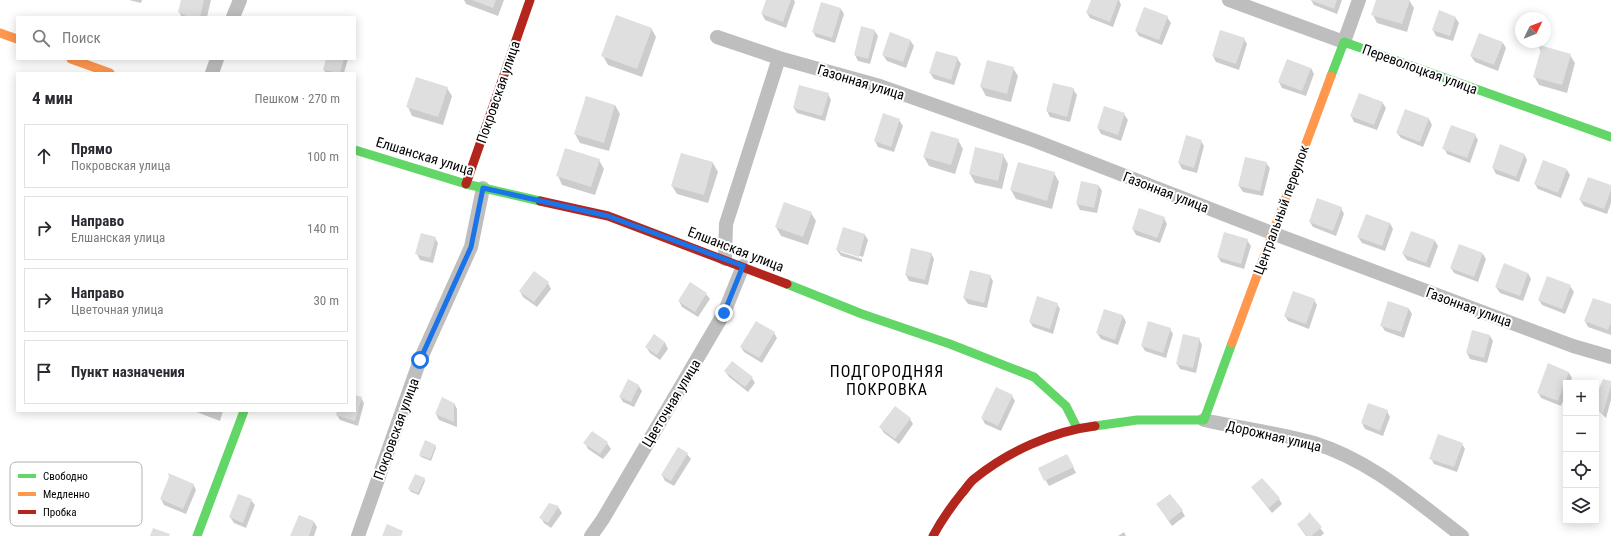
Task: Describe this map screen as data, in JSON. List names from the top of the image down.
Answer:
{
  "streets": {
    "street": [
      "Переволоцкая улица",
      "Газонная улица",
      "Покровская улица",
      "Елшанская улица",
      "Центральный переулок",
      "Цветочная улица",
      "Дорожная улица"
    ]
  },
  "crossings": [
    ["Переволоцкая улица", "Центральный переулок"],
    ["Газонная улица", "Центральный переулок"],
    ["Покровская улица", "Елшанская улица"],
    ["Елшанская улица", "Цветочная улица"],
    ["Центральный переулок", "Дорожная улица"]
  ],
  "districts": ["ПОДГОРОДНЯЯ ПОКРОВКА"],
  "legend": ["Свободно", "Медленно", "Пробка"],
  "north": "top right",
  "page": {
    "search": "Поиск",
    "heading": ["4 мин", "Пешком · 270 m"],
    "list": [
      ["Прямо", "Покровская улица", "100 m"],
      ["Направо", "Елшанская улица", "140 m"],
      ["Направо", "Цветочная улица", "30 m"],
      "Пункт назначения"
    ],
    "map_buttons": ["+", "−"]
  }
}
